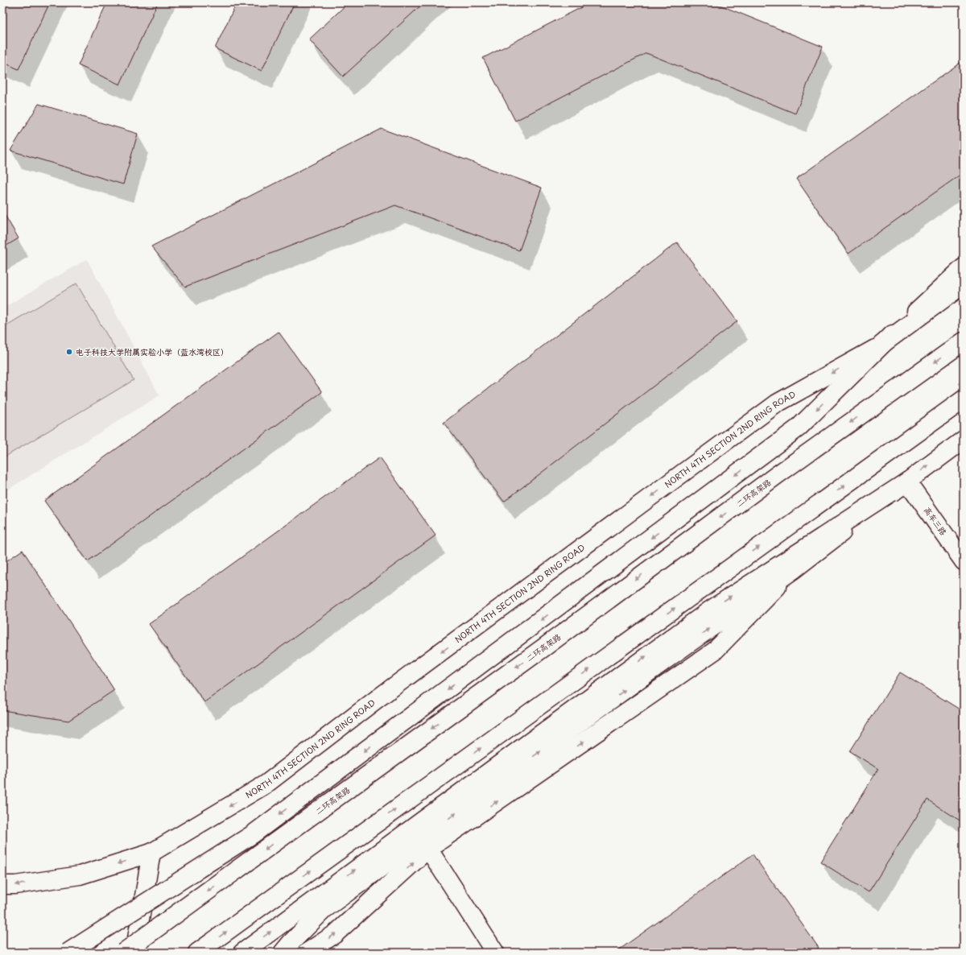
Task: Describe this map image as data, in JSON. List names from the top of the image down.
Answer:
{
  "streets": {
    "main road": ["NORTH 4TH SECTION 2ND RING ROAD", "二环高架路", "高车三路"]
  },
  "places": ["电子科技大学附属实验小学（蓝水湾校区）"]
}
